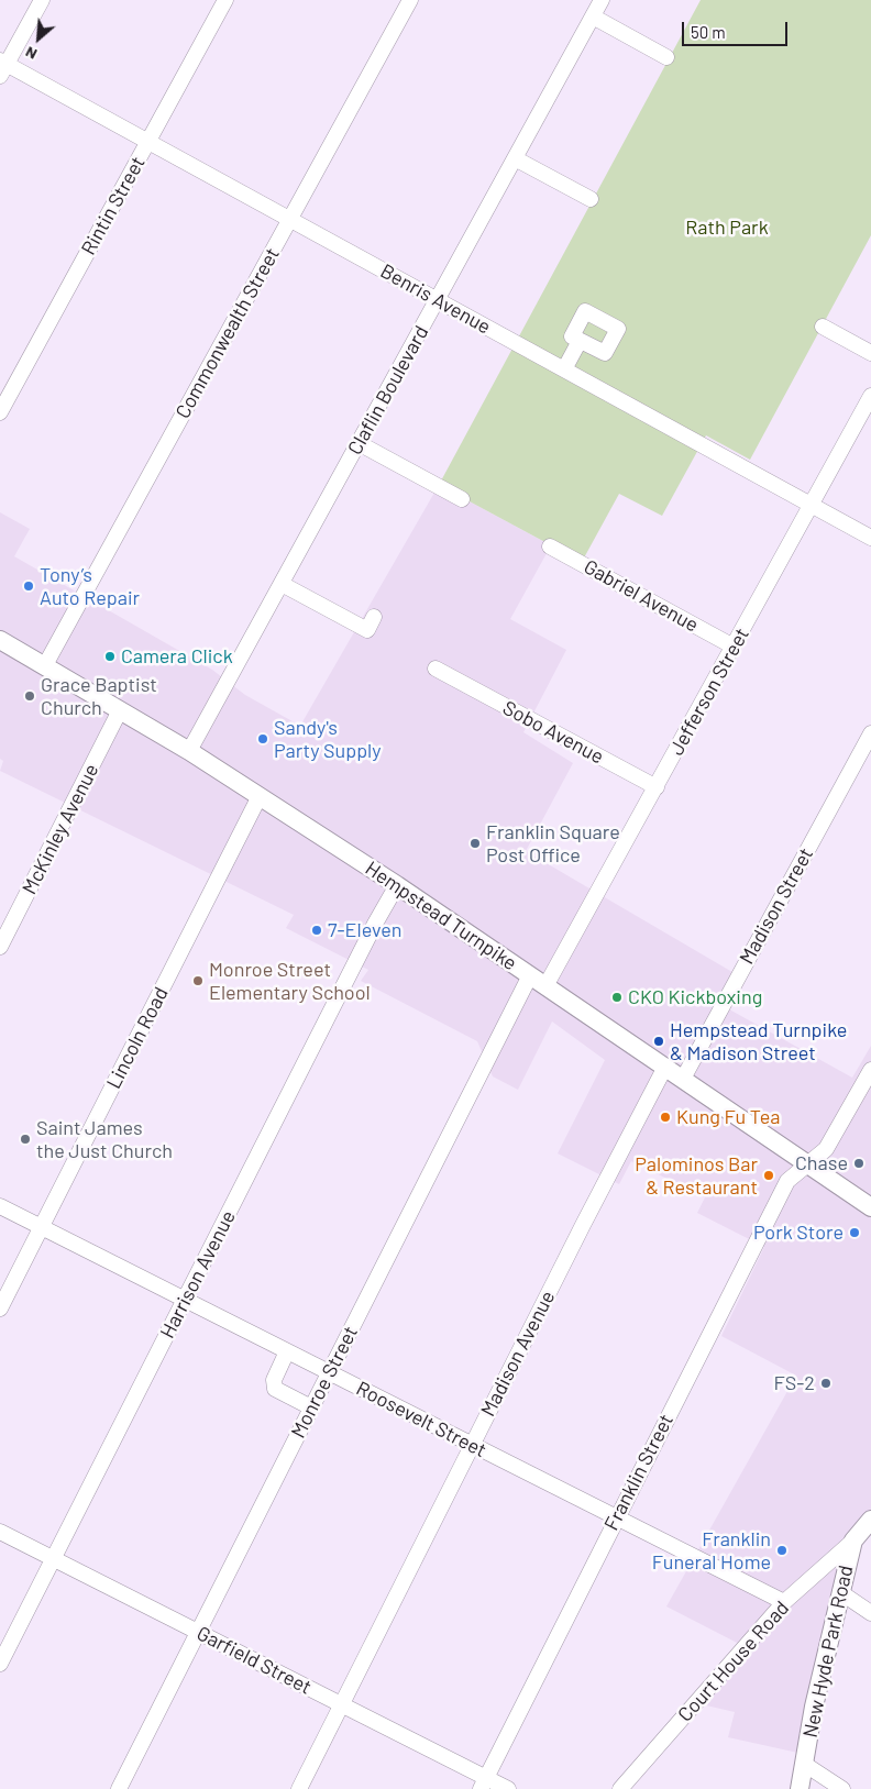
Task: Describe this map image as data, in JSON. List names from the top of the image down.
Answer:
{
  "streets": {
    "main road": ["Hempstead Turnpike", "New Hyde Park Road"],
    "street": [
      "Rintin Street",
      "Benris Avenue",
      "Commonwealth Street",
      "Claflin Boulevard",
      "Gabriel Avenue",
      "Jefferson Street",
      "Sobo Avenue",
      "McKinley Avenue",
      "Madison Street",
      "Lincoln Road",
      "Harrison Avenue",
      "Madison Avenue",
      "Monroe Street",
      "Roosevelt Street",
      "Franklin Street",
      "Garfield Street",
      "Court House Road"
    ]
  },
  "crossings": [
    ["Rintin Street", "Benris Avenue"],
    ["Benris Avenue", "Commonwealth Street"],
    ["Benris Avenue", "Claflin Boulevard"],
    ["Benris Avenue", "Jefferson Street"],
    ["Commonwealth Street", "Hempstead Turnpike"],
    ["Claflin Boulevard", "Hempstead Turnpike"],
    ["Gabriel Avenue", "Jefferson Street"],
    ["Jefferson Street", "Sobo Avenue"],
    ["Jefferson Street", "Hempstead Turnpike"],
    ["McKinley Avenue", "Hempstead Turnpike"],
    ["Madison Street", "Hempstead Turnpike"],
    ["Hempstead Turnpike", "Lincoln Road"],
    ["Hempstead Turnpike", "Harrison Avenue"],
    ["Hempstead Turnpike", "Madison Avenue"],
    ["Hempstead Turnpike", "Monroe Street"],
    ["Hempstead Turnpike", "Franklin Street"],
    ["Lincoln Road", "Roosevelt Street"],
    ["Harrison Avenue", "Roosevelt Street"],
    ["Harrison Avenue", "Garfield Street"],
    ["Madison Avenue", "Roosevelt Street"],
    ["Madison Avenue", "Garfield Street"],
    ["Monroe Street", "Roosevelt Street"],
    ["Monroe Street", "Garfield Street"],
    ["Roosevelt Street", "Franklin Street"],
    ["Roosevelt Street", "Court House Road"],
    ["Franklin Street", "Garfield Street"],
    ["New Hyde Park Road", "Court House Road"]
  ],
  "parks": ["Rath Park"],
  "places": [
    "Tony’s Auto Repair",
    "Camera Click",
    "Grace Baptist Church",
    "Sandy's Party Supply",
    "Franklin Square Post Office",
    "7-Eleven",
    "Monroe Street Elementary School",
    "CKO Kickboxing",
    "Hempstead Turnpike & Madison Street",
    "Kung Fu Tea",
    "Saint James the Just Church",
    "Chase",
    "Palominos Bar & Restaurant",
    "Pork Store",
    "FS-2",
    "Franklin Funeral Home"
  ],
  "scale_bar": "50 m",
  "north": "bottom left"
}
